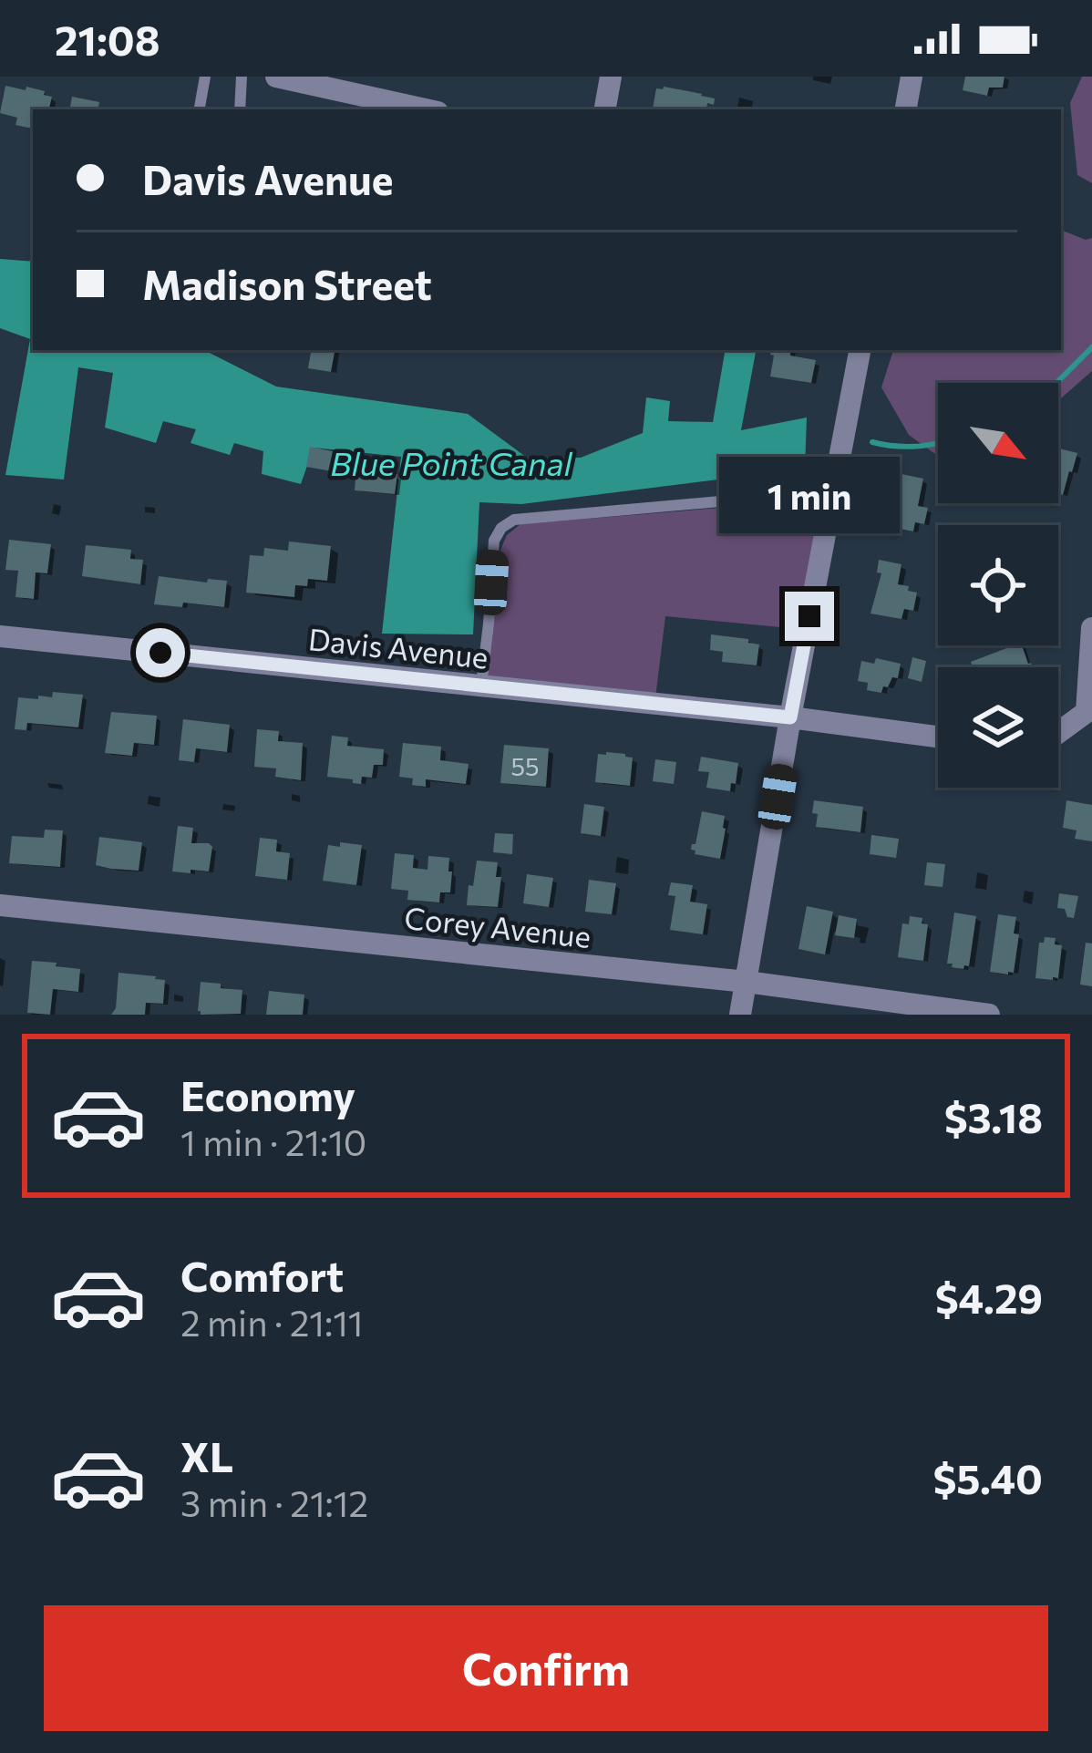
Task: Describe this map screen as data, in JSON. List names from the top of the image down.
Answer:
{
  "streets": {
    "street": ["Davis Avenue", "Corey Avenue"]
  },
  "water": ["Blue Point Canal"],
  "house_numbers": ["55"],
  "north": "bottom right",
  "page": {
    "status": "21:08",
    "banner": ["Davis Avenue", "Madison Street"],
    "bubble": "1 min",
    "list": [
      {
        "name": "Economy",
        "note": "1 min · 21:10",
        "value": "$3.18"
      },
      {
        "name": "Comfort",
        "note": "2 min · 21:11",
        "value": "$4.29"
      },
      {
        "name": "XL",
        "note": "3 min · 21:12",
        "value": "$5.40"
      }
    ],
    "buttons": "Confirm"
  }
}
